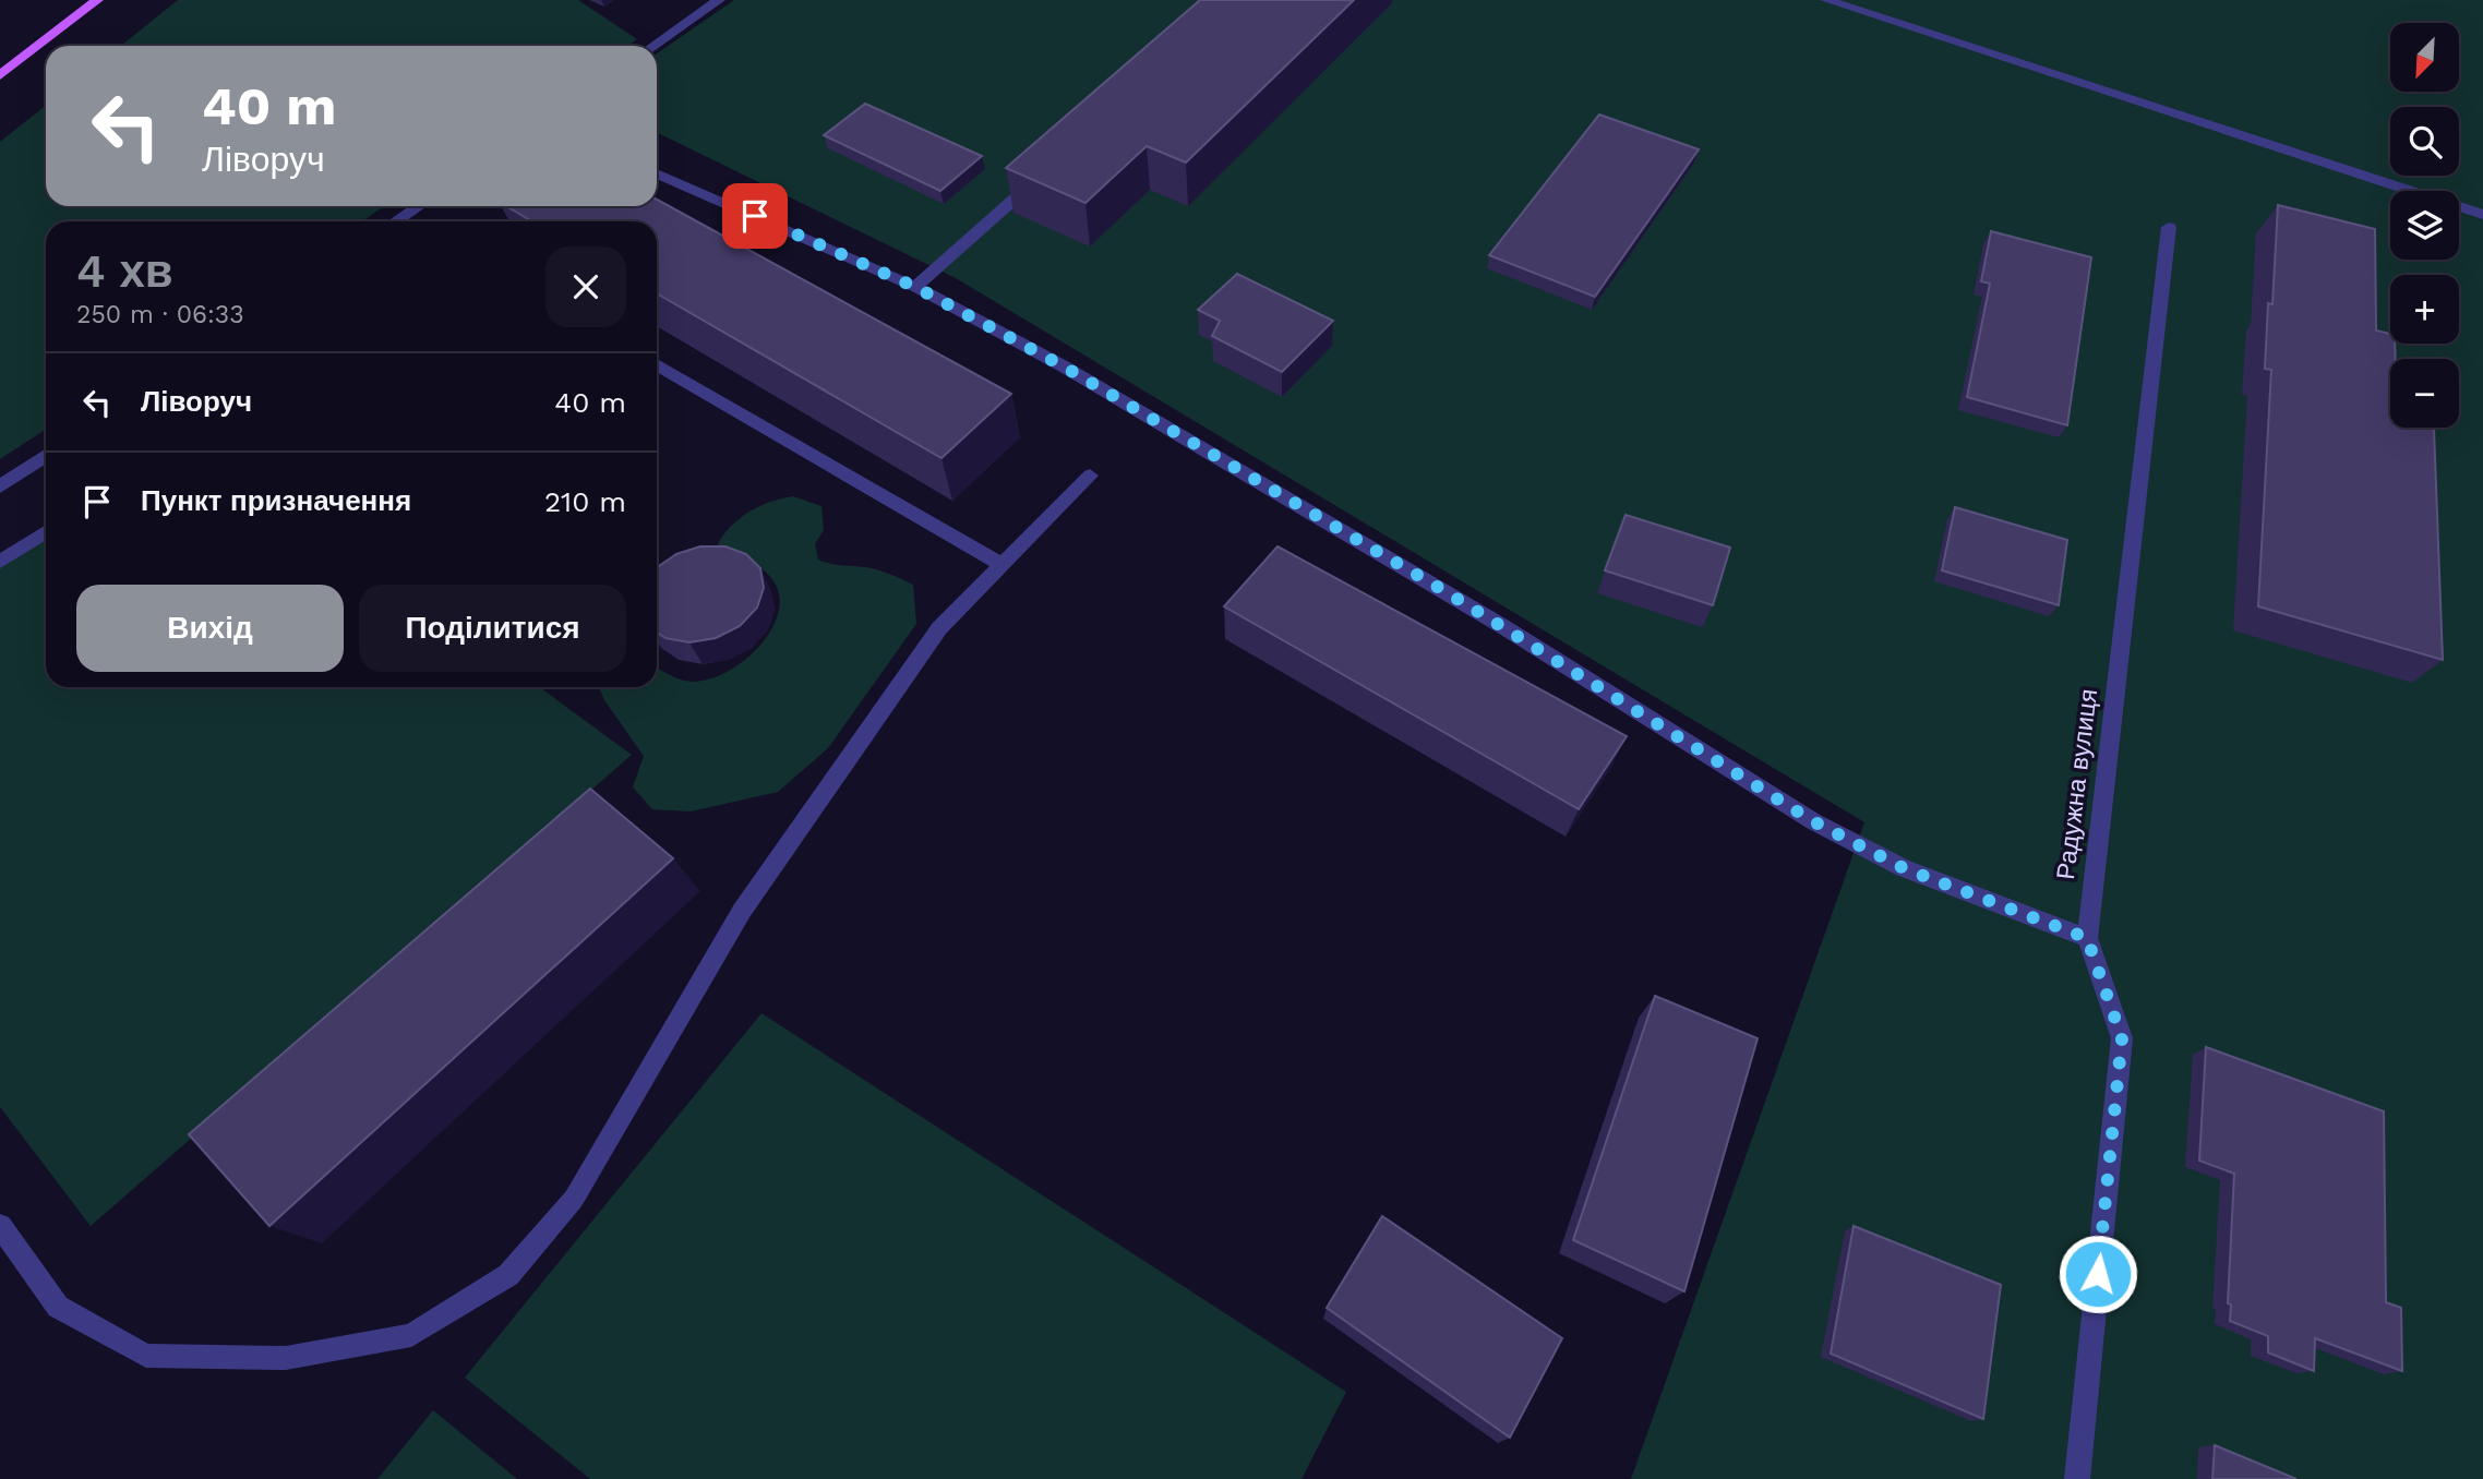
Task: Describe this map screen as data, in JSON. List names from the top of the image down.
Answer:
{
  "streets": {
    "street": ["Радужна вулиця"]
  },
  "north": "bottom left",
  "page": {
    "map_buttons": ["+", "−"],
    "turn": ["40 m", "Ліворуч"],
    "heading": ["4 хв", "250 m · 06:33"],
    "list": [
      {
        "name": "Ліворуч",
        "value": "40 m"
      },
      {
        "name": "Пункт призначення",
        "value": "210 m"
      }
    ],
    "buttons": ["Вихід", "Поділитися"]
  }
}
